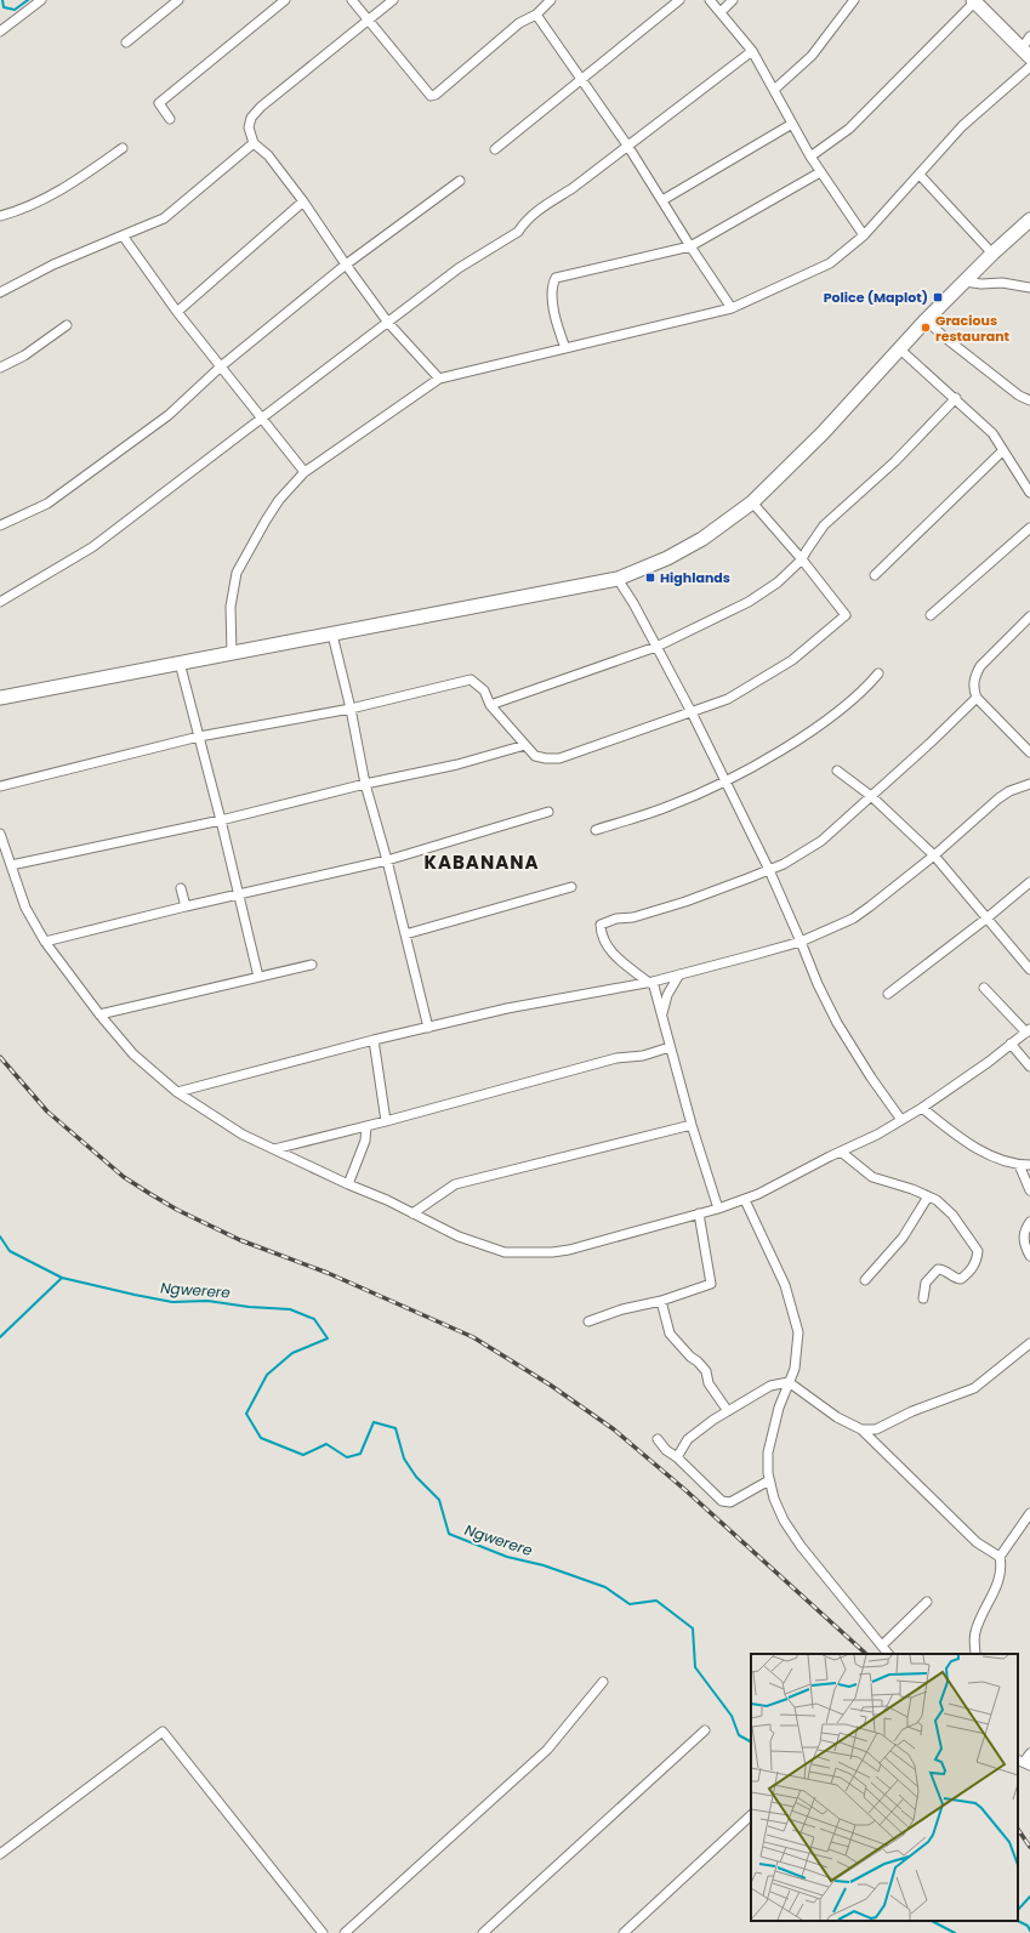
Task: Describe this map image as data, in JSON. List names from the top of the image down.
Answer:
{
  "districts": ["KABANANA"],
  "water": ["Ngwerere"],
  "places": {
    "transit": ["Police (Maplot)", "Highlands"],
    "other": ["Gracious restaurant"]
  }
}
